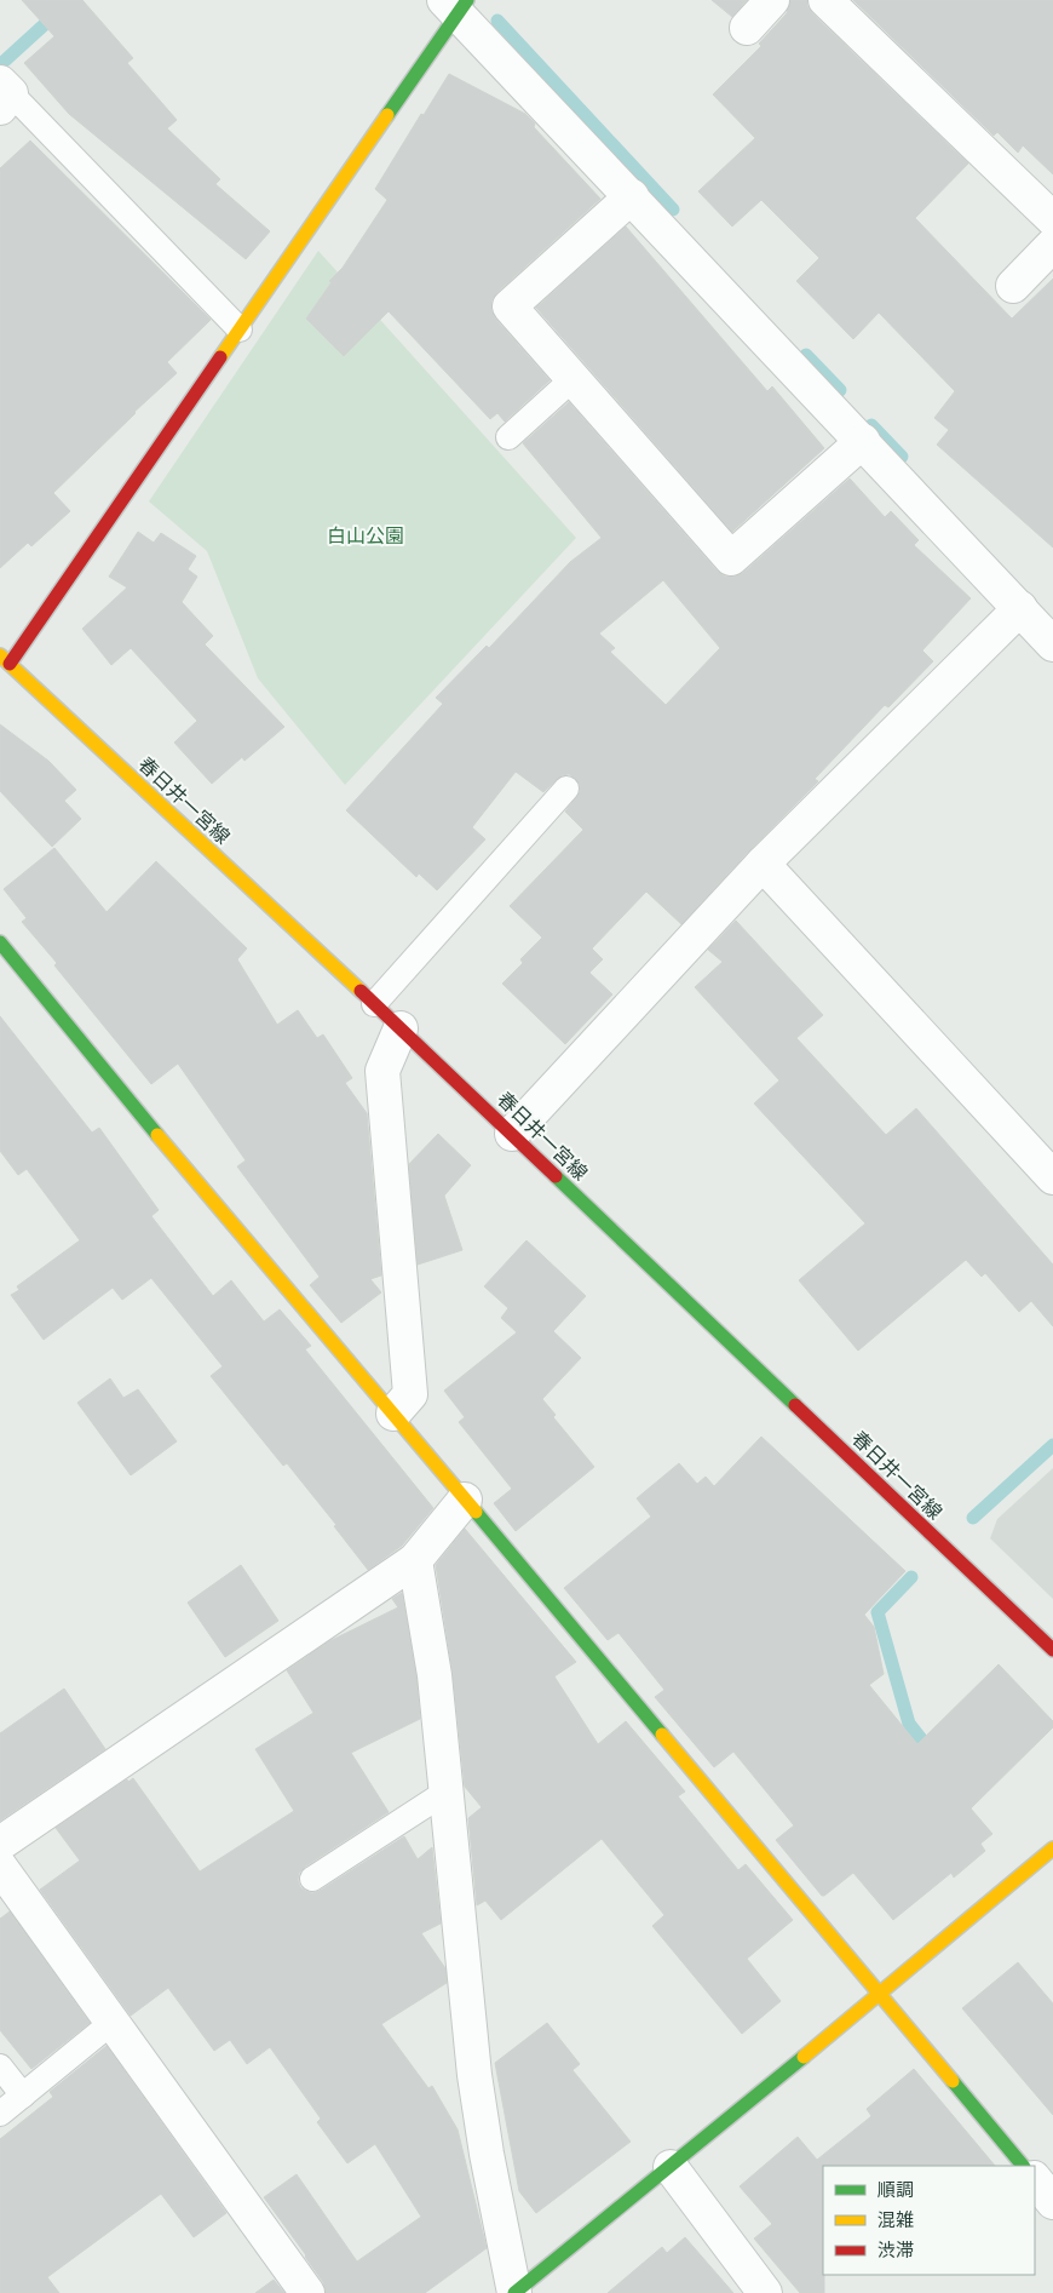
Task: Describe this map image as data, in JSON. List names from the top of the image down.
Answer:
{
  "streets": {
    "street": ["春日井一宮線"]
  },
  "parks": ["白山公園"],
  "legend": ["順調", "混雑", "渋滞"]
}
